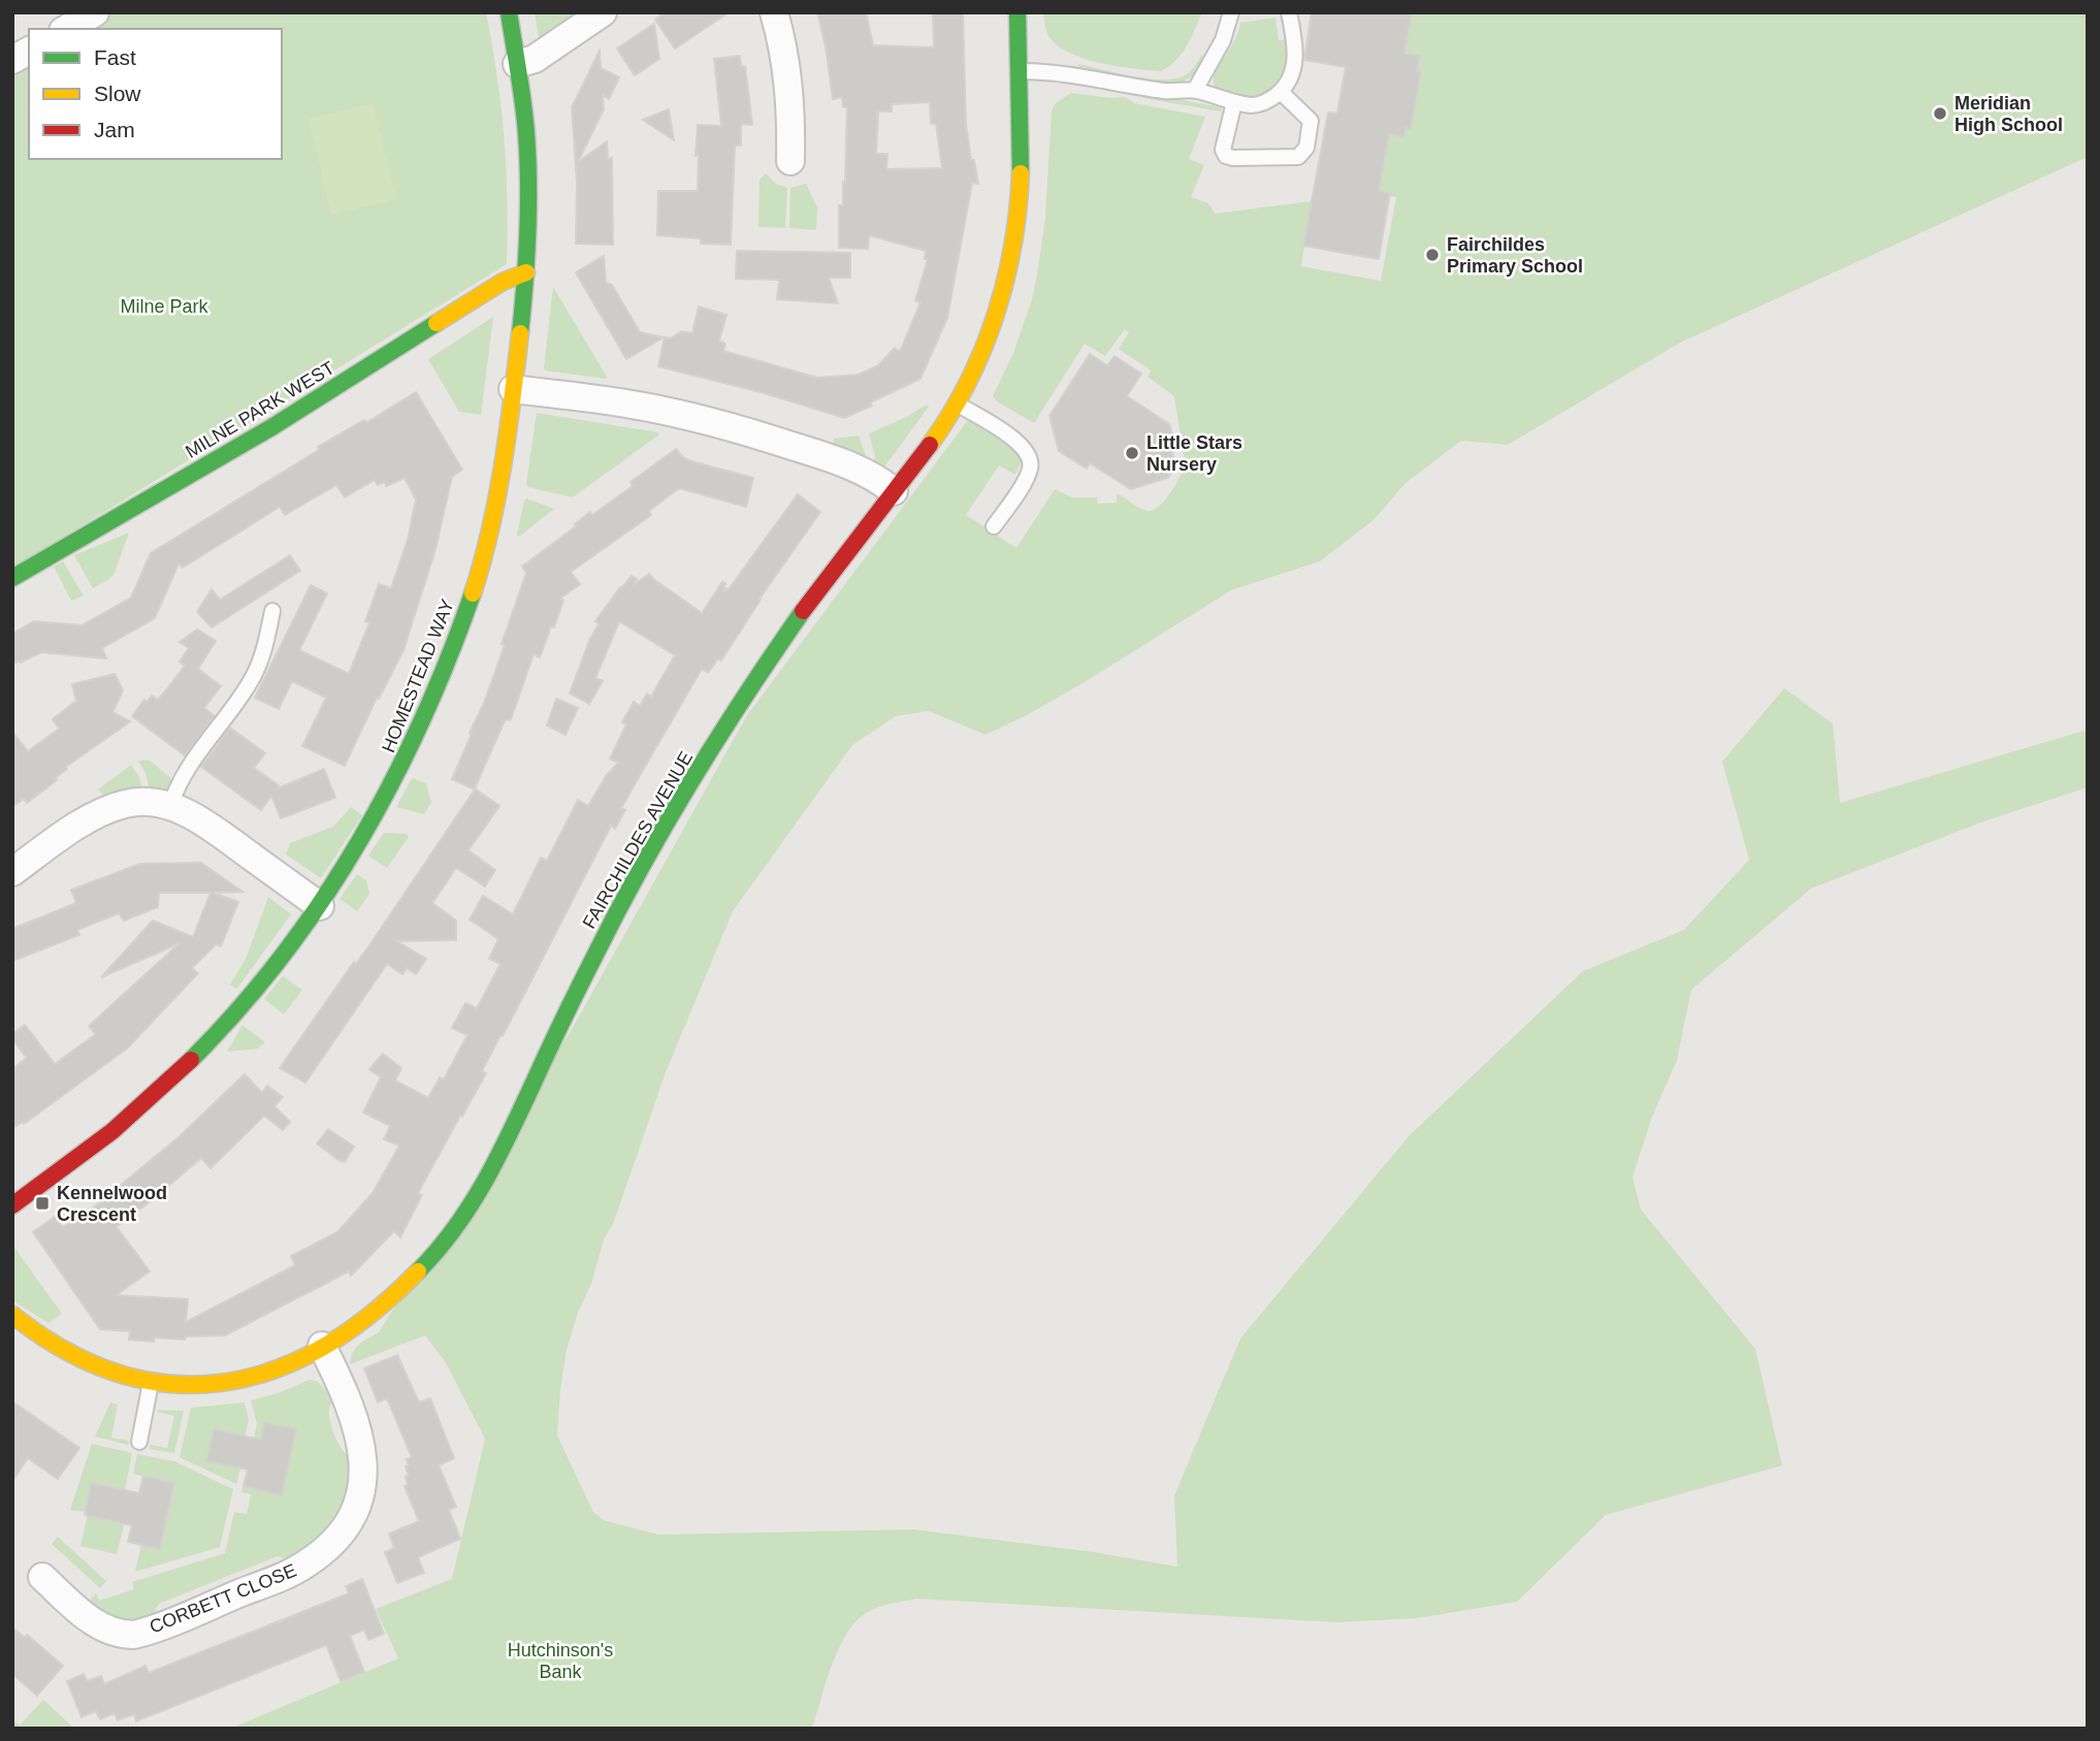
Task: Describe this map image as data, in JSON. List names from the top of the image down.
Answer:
{
  "streets": {
    "street": [
      "MILNE PARK WEST",
      "HOMESTEAD WAY",
      "FAIRCHILDES AVENUE",
      "CORBETT CLOSE"
    ]
  },
  "crossings": [
    ["MILNE PARK WEST", "HOMESTEAD WAY"],
    ["FAIRCHILDES AVENUE", "CORBETT CLOSE"]
  ],
  "parks": ["Milne Park", "Hutchinson's Bank"],
  "places": {
    "other": ["Meridian High School", "Fairchildes Primary School", "Little Stars Nursery"],
    "transit": ["Kennelwood Crescent"]
  },
  "legend": ["Fast", "Slow", "Jam"]
}
